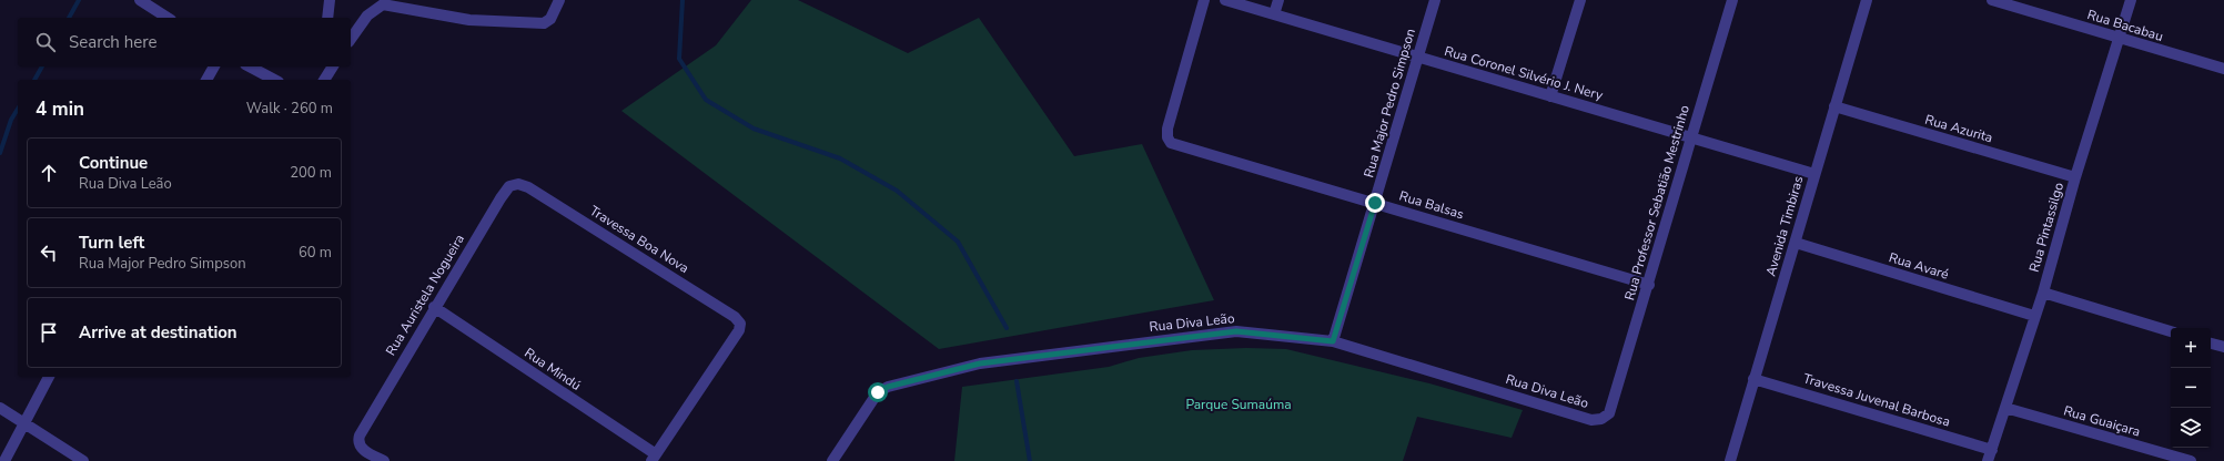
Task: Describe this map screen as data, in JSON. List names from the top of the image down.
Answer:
{
  "streets": {
    "street": [
      "Rua Bacabau",
      "Rua Coronel Silvério J. Nery",
      "Rua Major Pedro Simpson",
      "Rua Azurita",
      "Rua Professor Sebatião Mestrinho",
      "Rua Balsas",
      "Avenida Timbiras",
      "Rua Pintassilgo",
      "Travessa Boa Nova",
      "Rua Avaré",
      "Rua Auristela Nogueira",
      "Rua Diva Leão",
      "Rua Mindú",
      "Travessa Juvenal Barbosa",
      "Rua Guaiçara"
    ]
  },
  "crossings": [
    ["Rua Bacabau", "Rua Pintassilgo"],
    ["Rua Coronel Silvério J. Nery", "Rua Major Pedro Simpson"],
    ["Rua Coronel Silvério J. Nery", "Rua Professor Sebatião Mestrinho"],
    ["Rua Coronel Silvério J. Nery", "Avenida Timbiras"],
    ["Rua Major Pedro Simpson", "Rua Balsas"],
    ["Rua Major Pedro Simpson", "Rua Diva Leão"],
    ["Rua Azurita", "Avenida Timbiras"],
    ["Rua Azurita", "Rua Pintassilgo"],
    ["Rua Professor Sebatião Mestrinho", "Rua Balsas"],
    ["Rua Professor Sebatião Mestrinho", "Rua Diva Leão"],
    ["Avenida Timbiras", "Rua Avaré"],
    ["Avenida Timbiras", "Travessa Juvenal Barbosa"],
    ["Rua Pintassilgo", "Rua Avaré"],
    ["Rua Pintassilgo", "Travessa Juvenal Barbosa"],
    ["Rua Pintassilgo", "Rua Guaiçara"],
    ["Travessa Boa Nova", "Rua Auristela Nogueira"],
    ["Travessa Boa Nova", "Rua Mindú"],
    ["Rua Auristela Nogueira", "Rua Mindú"]
  ],
  "parks": ["Parque Sumaúma"],
  "page": {
    "search": "Search here",
    "heading": ["4 min", "Walk · 260 m"],
    "list": [
      ["Continue", "Rua Diva Leão", "200 m"],
      ["Turn left", "Rua Major Pedro Simpson", "60 m"],
      "Arrive at destination"
    ],
    "map_buttons": ["+", "−"]
  }
}
